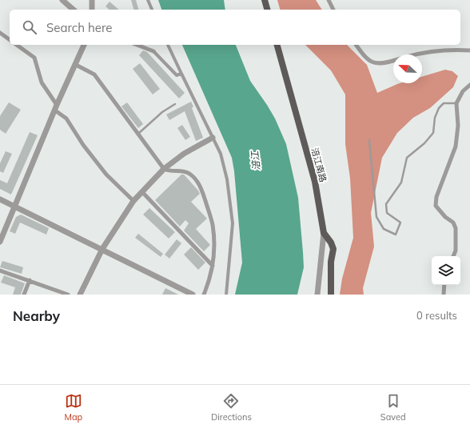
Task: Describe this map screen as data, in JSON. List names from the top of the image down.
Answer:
{
  "streets": {
    "main road": ["涪江南路"]
  },
  "water": ["涪江"],
  "north": "top left",
  "page": {
    "search": "Search here",
    "heading": ["Nearby", "0 results"],
    "nav": ["Map", "Directions", "Saved"]
  }
}
